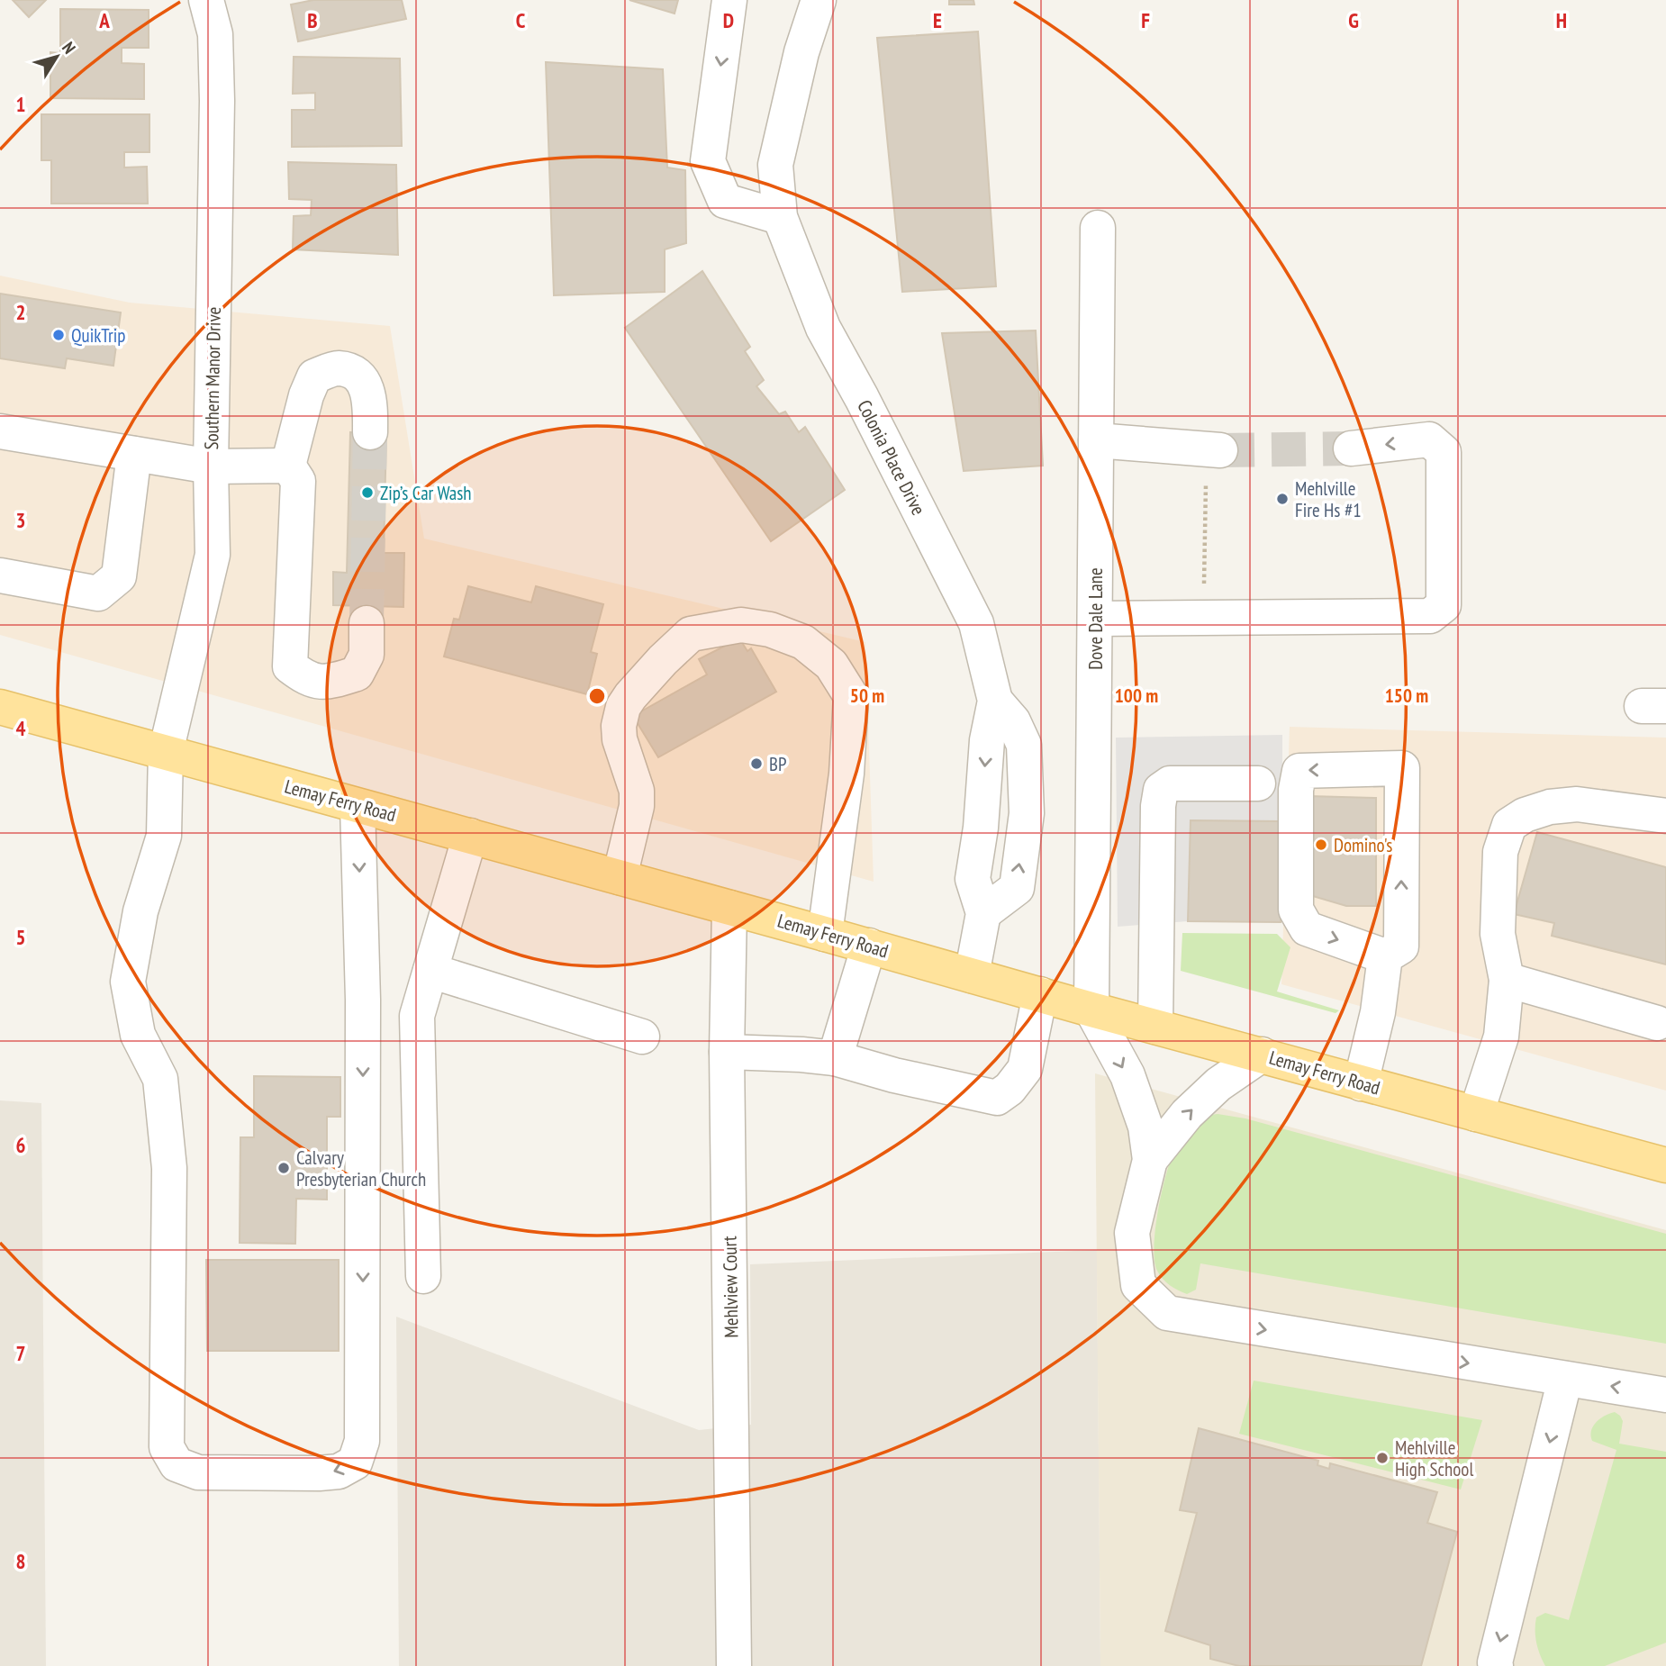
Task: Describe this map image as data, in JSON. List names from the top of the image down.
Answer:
{
  "streets": {
    "main road": ["Lemay Ferry Road"],
    "street": [
      "Southern Manor Drive",
      "Colonia Place Drive",
      "Dove Dale Lane",
      "Mehlview Court"
    ]
  },
  "crossings": [
    ["Southern Manor Drive", "Lemay Ferry Road"],
    ["Colonia Place Drive", "Lemay Ferry Road"],
    ["Dove Dale Lane", "Lemay Ferry Road"],
    ["Lemay Ferry Road", "Mehlview Court"]
  ],
  "places": [
    "QuikTrip",
    "Zip’s Car Wash",
    "Mehlville Fire Hs #1",
    "BP",
    "Domino's",
    "Calvary Presbyterian Church",
    "Mehlville High School"
  ],
  "north": "top right",
  "grid": {
    "columns": [
      "A",
      "B",
      "C",
      "D",
      "E",
      "F",
      "G",
      "H"
    ],
    "rows": [
      "1",
      "2",
      "3",
      "4",
      "5",
      "6",
      "7",
      "8"
    ]
  },
  "rings": ["50 m", "100 m", "150 m"]
}
